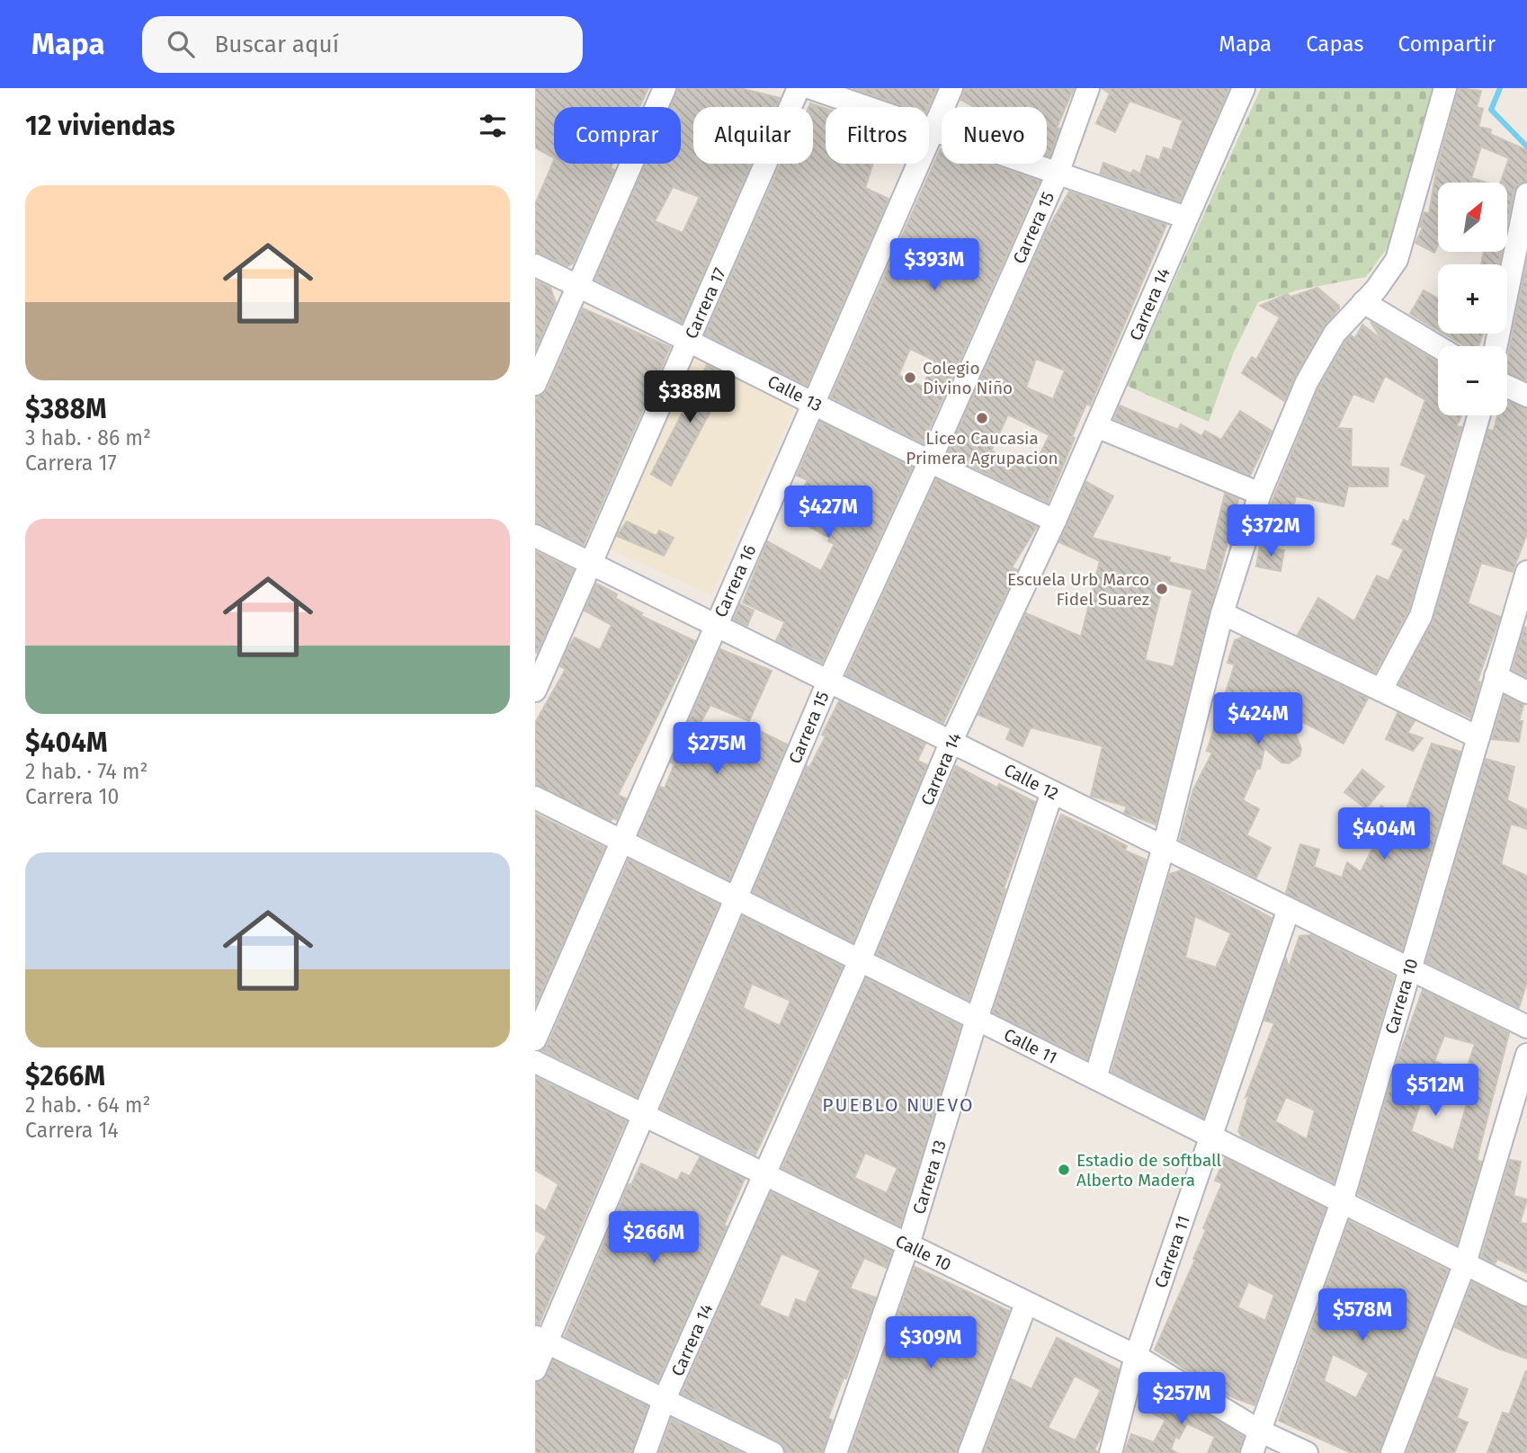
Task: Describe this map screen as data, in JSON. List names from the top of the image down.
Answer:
{
  "streets": {
    "street": [
      "Carrera 15",
      "Carrera 17",
      "Carrera 14",
      "Calle 13",
      "Carrera 16",
      "Calle 12",
      "Carrera 10",
      "Calle 11",
      "Carrera 13",
      "Carrera 11",
      "Calle 10"
    ]
  },
  "crossings": [
    ["Carrera 15", "Calle 13"],
    ["Carrera 15", "Calle 12"],
    ["Carrera 15", "Calle 11"],
    ["Carrera 15", "Calle 10"],
    ["Carrera 17", "Calle 13"],
    ["Carrera 17", "Calle 12"],
    ["Carrera 14", "Calle 13"],
    ["Carrera 14", "Calle 12"],
    ["Carrera 14", "Calle 11"],
    ["Carrera 14", "Calle 10"],
    ["Calle 13", "Carrera 16"],
    ["Carrera 16", "Calle 12"],
    ["Carrera 16", "Calle 11"],
    ["Calle 12", "Carrera 10"],
    ["Calle 12", "Carrera 13"],
    ["Calle 12", "Carrera 11"],
    ["Carrera 10", "Calle 11"],
    ["Carrera 10", "Calle 10"],
    ["Calle 11", "Carrera 13"],
    ["Calle 11", "Carrera 11"],
    ["Carrera 13", "Calle 10"],
    ["Carrera 11", "Calle 10"]
  ],
  "districts": ["PUEBLO NUEVO"],
  "places": [
    "Colegio Divino Niño",
    "Liceo Caucasia Primera Agrupacion",
    "Escuela Urb Marco Fidel Suarez",
    "Estadio de softball Alberto Madera"
  ],
  "north": "top right",
  "page": {
    "header": "Mapa",
    "search": "Buscar aquí",
    "nav": ["Mapa", "Capas", "Compartir"],
    "heading": "12 viviendas",
    "chip": [
      "Comprar",
      "Alquilar",
      "Filtros",
      "Nuevo"
    ],
    "list": [
      {
        "name": "$388M",
        "note": "3 hab. · 86 m² · Carrera 17"
      },
      {
        "name": "$404M",
        "note": "2 hab. · 74 m² · Carrera 10"
      },
      {
        "name": "$266M",
        "note": "2 hab. · 64 m² · Carrera 14"
      }
    ],
    "map_buttons": ["+", "−"],
    "price": [
      "$393M",
      "$388M",
      "$427M",
      "$372M",
      "$424M",
      "$275M",
      "$404M",
      "$512M",
      "$266M",
      "$578M",
      "$309M",
      "$257M"
    ]
  }
}
